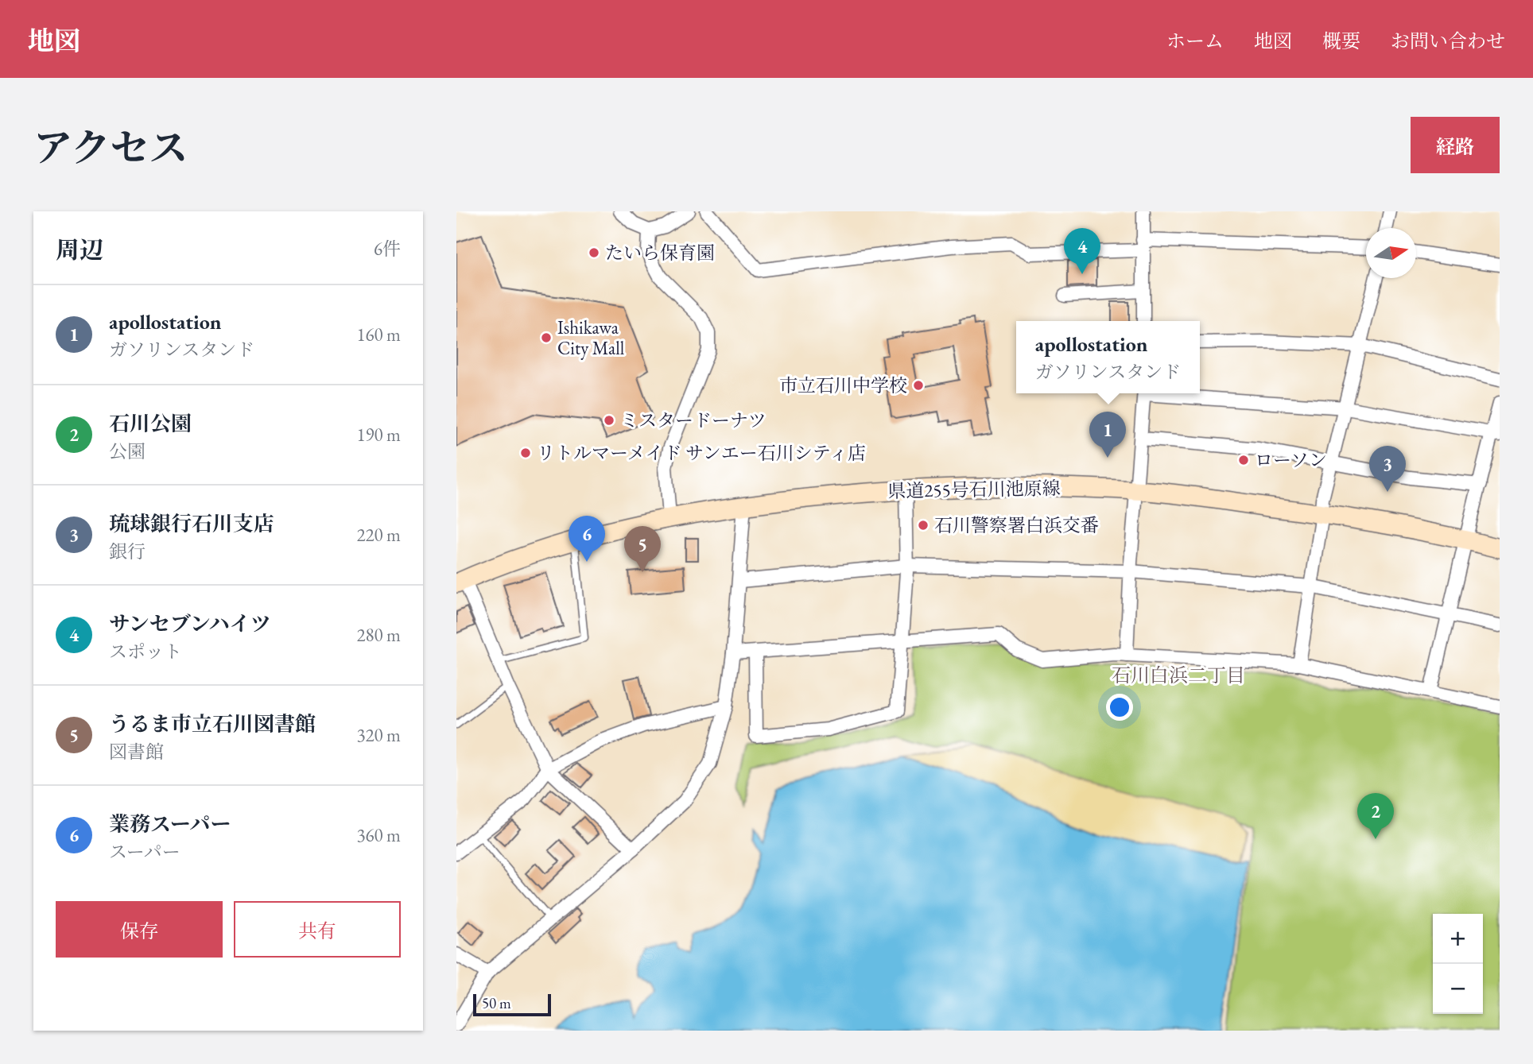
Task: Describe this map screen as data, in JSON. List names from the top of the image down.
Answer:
{
  "streets": {
    "main road": ["県道255号石川池原線"]
  },
  "districts": ["石川白浜二丁目"],
  "places": [
    "たいら保育園",
    "Ishikawa City Mall",
    "市立石川中学校",
    "ミスタードーナツ",
    "リトルマーメイド サンエー石川シティ店",
    "ローソン",
    "石川警察署白浜交番"
  ],
  "scale_bar": "50 m",
  "north": "right",
  "page": {
    "header": "地図",
    "nav": [
      "ホーム",
      "地図",
      "概要",
      "お問い合わせ"
    ],
    "title": "アクセス",
    "buttons": [
      "経路",
      ["保存", "共有"]
    ],
    "heading": ["周辺", "6件"],
    "pins": [
      "4",
      "1",
      "3",
      "6",
      "5",
      "2"
    ],
    "list": [
      {
        "mark": "1",
        "name": "apollostation",
        "note": "ガソリンスタンド",
        "value": "160 m"
      },
      {
        "mark": "2",
        "name": "石川公園",
        "note": "公園",
        "value": "190 m"
      },
      {
        "mark": "3",
        "name": "琉球銀行石川支店",
        "note": "銀行",
        "value": "220 m"
      },
      {
        "mark": "4",
        "name": "サンセブンハイツ",
        "note": "スポット",
        "value": "280 m"
      },
      {
        "mark": "5",
        "name": "うるま市立石川図書館",
        "note": "図書館",
        "value": "320 m"
      },
      {
        "mark": "6",
        "name": "業務スーパー",
        "note": "スーパー",
        "value": "360 m"
      }
    ],
    "popup": ["apollostation", "ガソリンスタンド"],
    "map_buttons": ["+", "−"],
    "scale": "50 m"
  }
}
